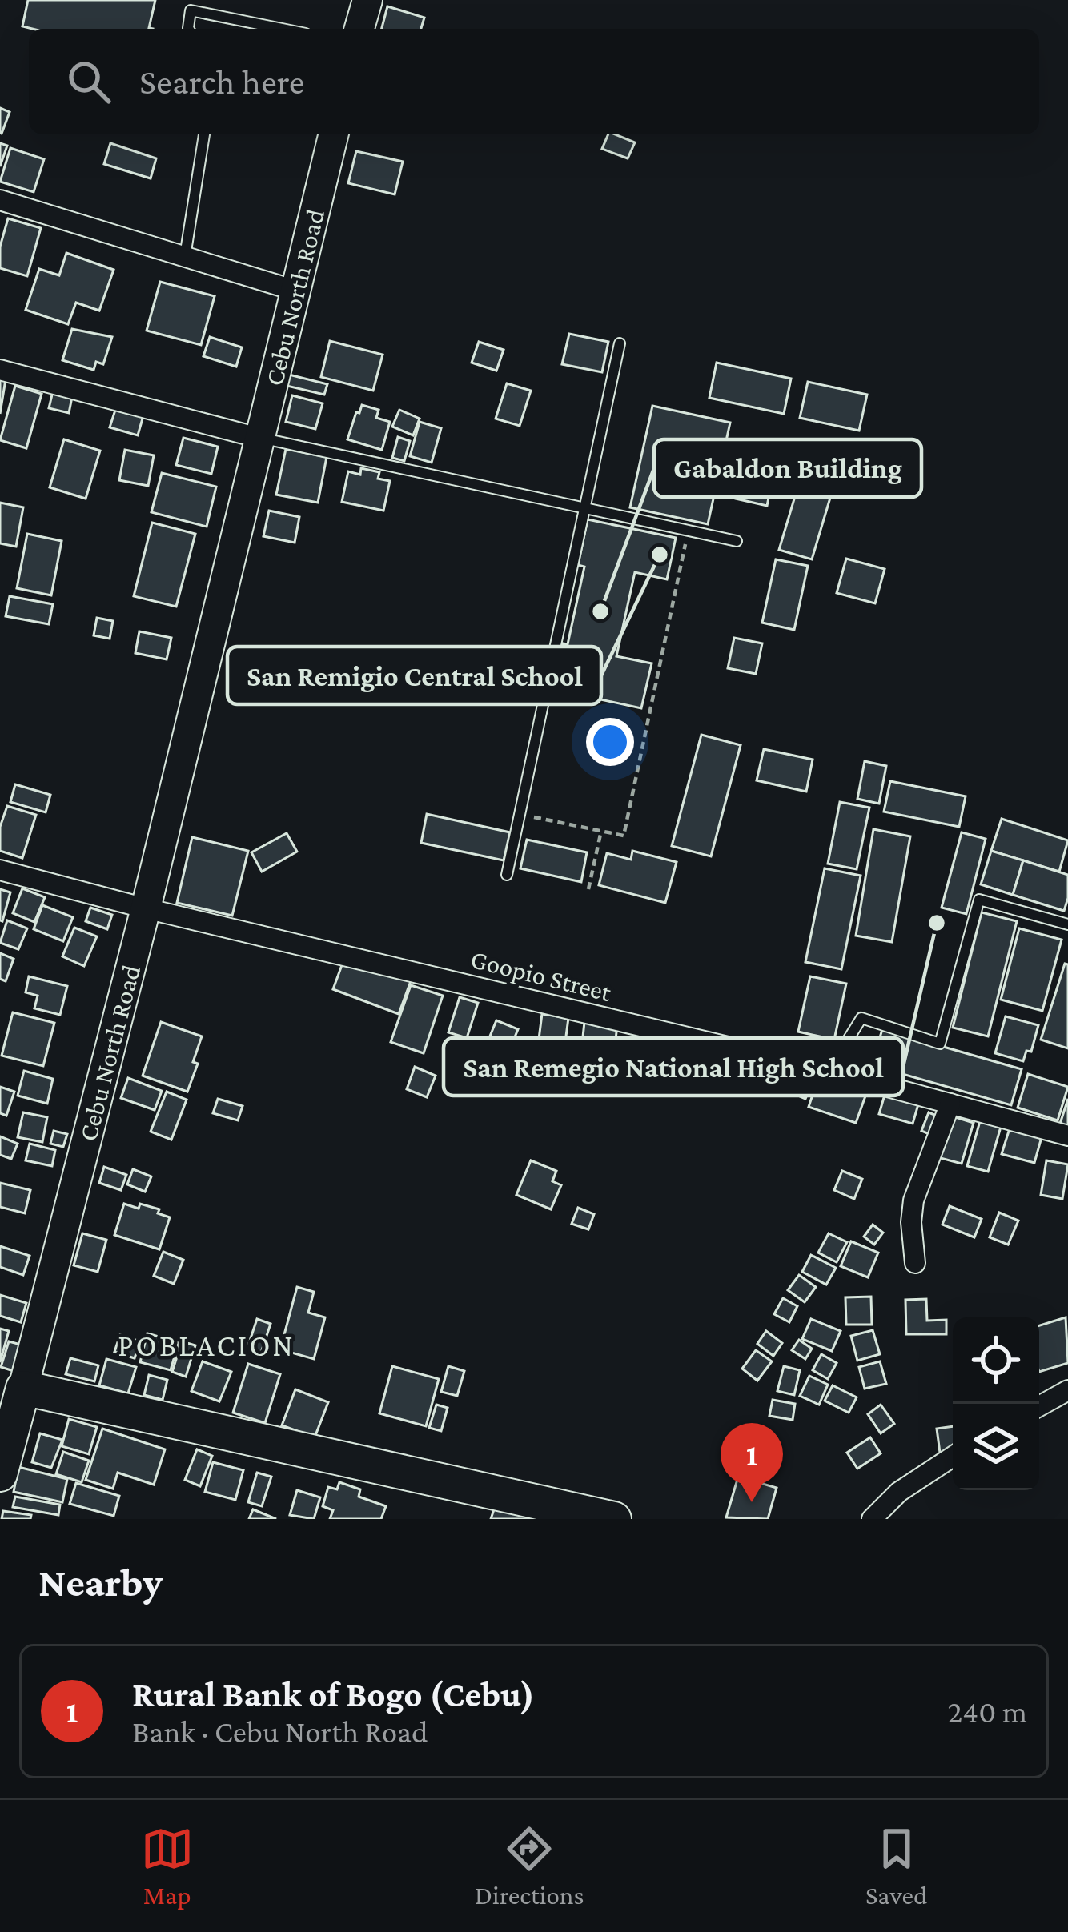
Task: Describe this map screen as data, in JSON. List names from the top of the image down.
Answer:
{
  "streets": {
    "main road": ["Cebu North Road"],
    "street": ["Goopio Street"]
  },
  "crossings": [
    ["Cebu North Road", "Goopio Street"]
  ],
  "districts": ["POBLACION"],
  "places": ["San Remigio Central School", "Gabaldon Building", "San Remegio National High School"],
  "page": {
    "search": "Search here",
    "pins": "1",
    "heading": "Nearby",
    "list": [
      {
        "mark": "1",
        "name": "Rural Bank of Bogo (Cebu)",
        "note": "Bank · Cebu North Road",
        "value": "240 m"
      }
    ],
    "nav": ["Map", "Directions", "Saved"]
  }
}
